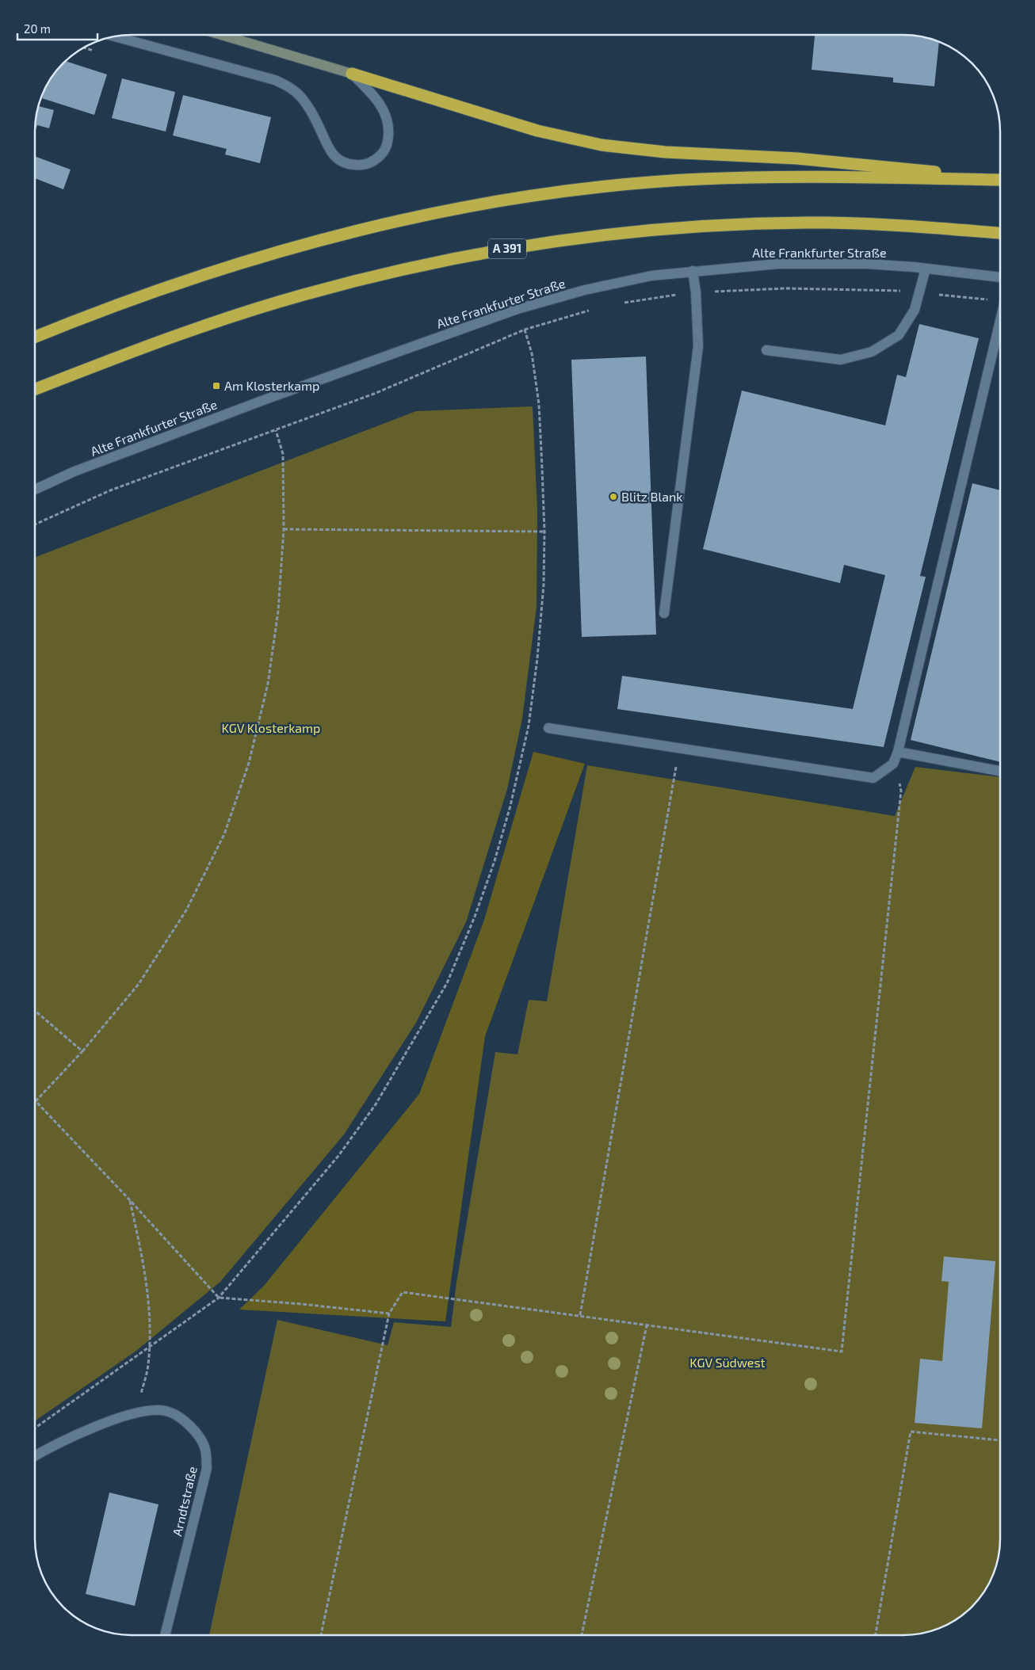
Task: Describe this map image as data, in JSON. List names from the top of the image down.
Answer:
{
  "streets": {
    "highway": ["A 391"],
    "street": ["Alte Frankfurter Straße", "Arndtstraße"]
  },
  "parks": ["KGV Klosterkamp", "KGV Südwest"],
  "places": {
    "transit": ["Am Klosterkamp"],
    "other": ["Blitz Blank"]
  },
  "scale_bar": "20 m"
}
